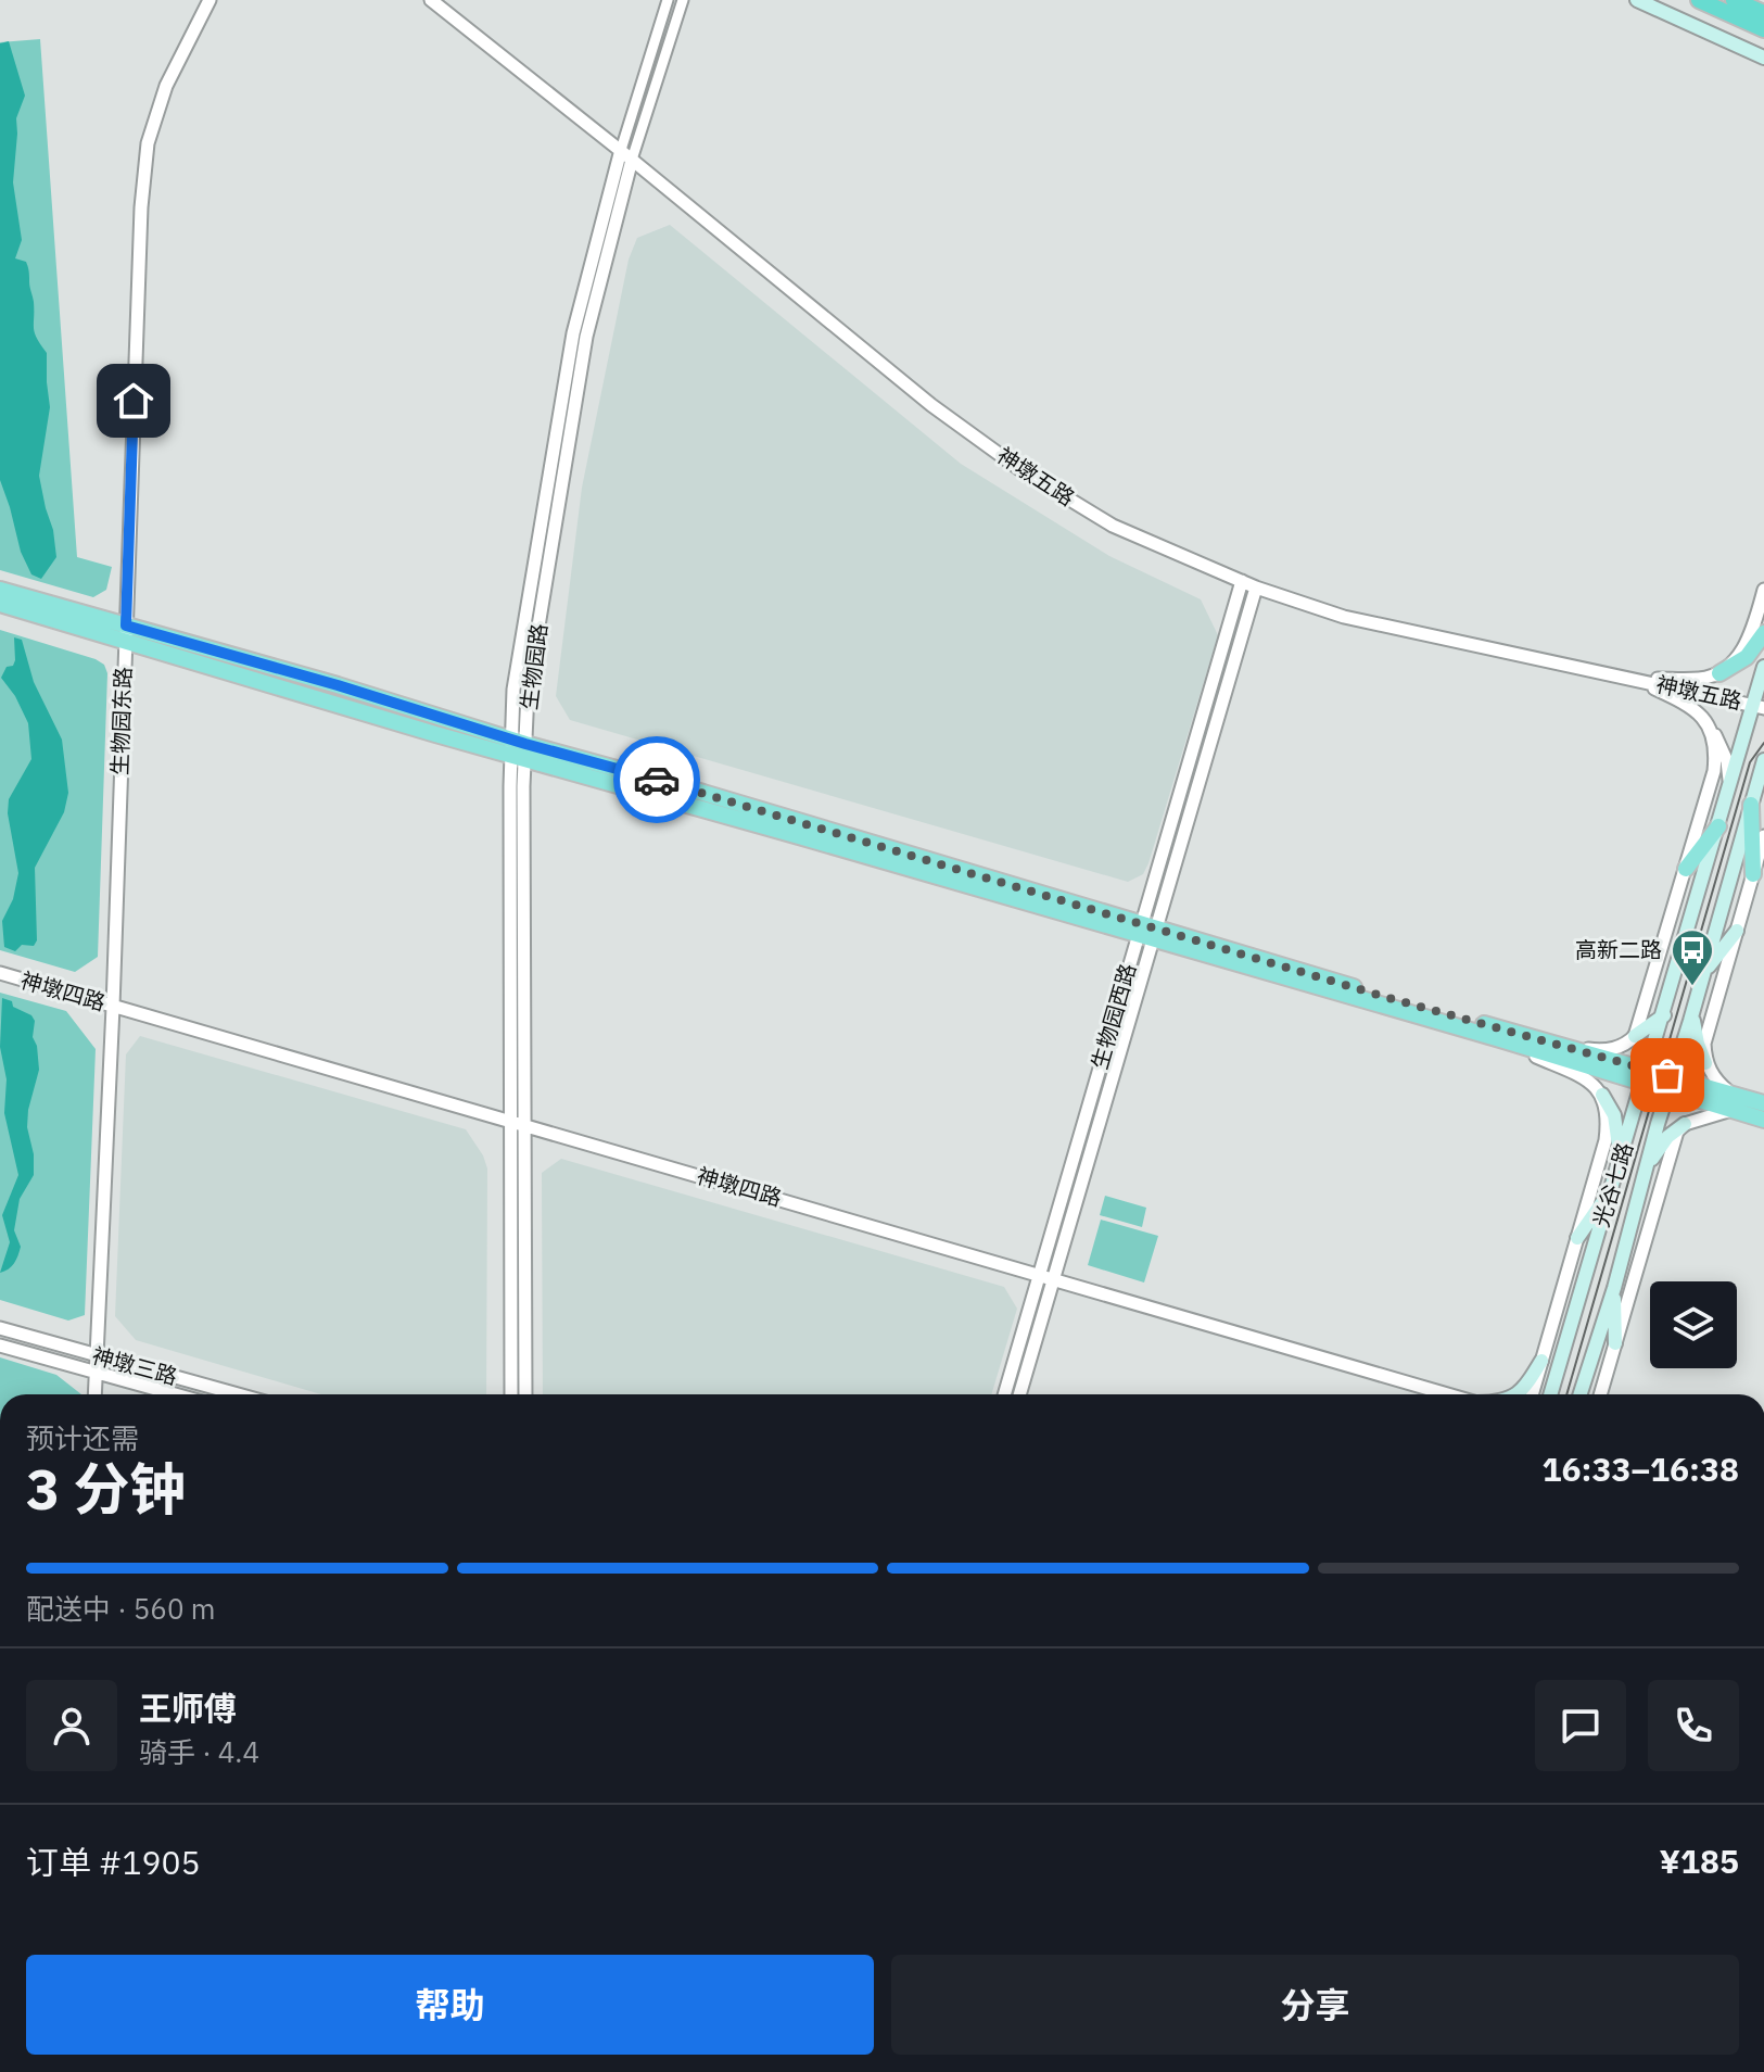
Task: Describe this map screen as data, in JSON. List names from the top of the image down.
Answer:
{
  "streets": {
    "main road": ["光谷七路"],
    "street": [
      "神墩五路",
      "生物园路",
      "生物园东路",
      "神墩四路",
      "生物园西路",
      "神墩三路"
    ]
  },
  "crossings": [
    ["神墩五路", "生物园路"],
    ["神墩五路", "生物园西路"],
    ["神墩五路", "光谷七路"],
    ["生物园路", "神墩四路"],
    ["生物园东路", "神墩四路"],
    ["生物园东路", "神墩三路"],
    ["神墩四路", "生物园西路"]
  ],
  "places": {
    "bus stop": ["高新二路"]
  },
  "page": {
    "heading": ["3 分钟", "预计还需", "16:33–16:38"],
    "panel": [
      "王师傅",
      "骑手 · 4.4",
      "订单 #1905",
      "¥185"
    ],
    "bar": "配送中 · 560 m",
    "buttons": ["帮助", "分享"]
  }
}
